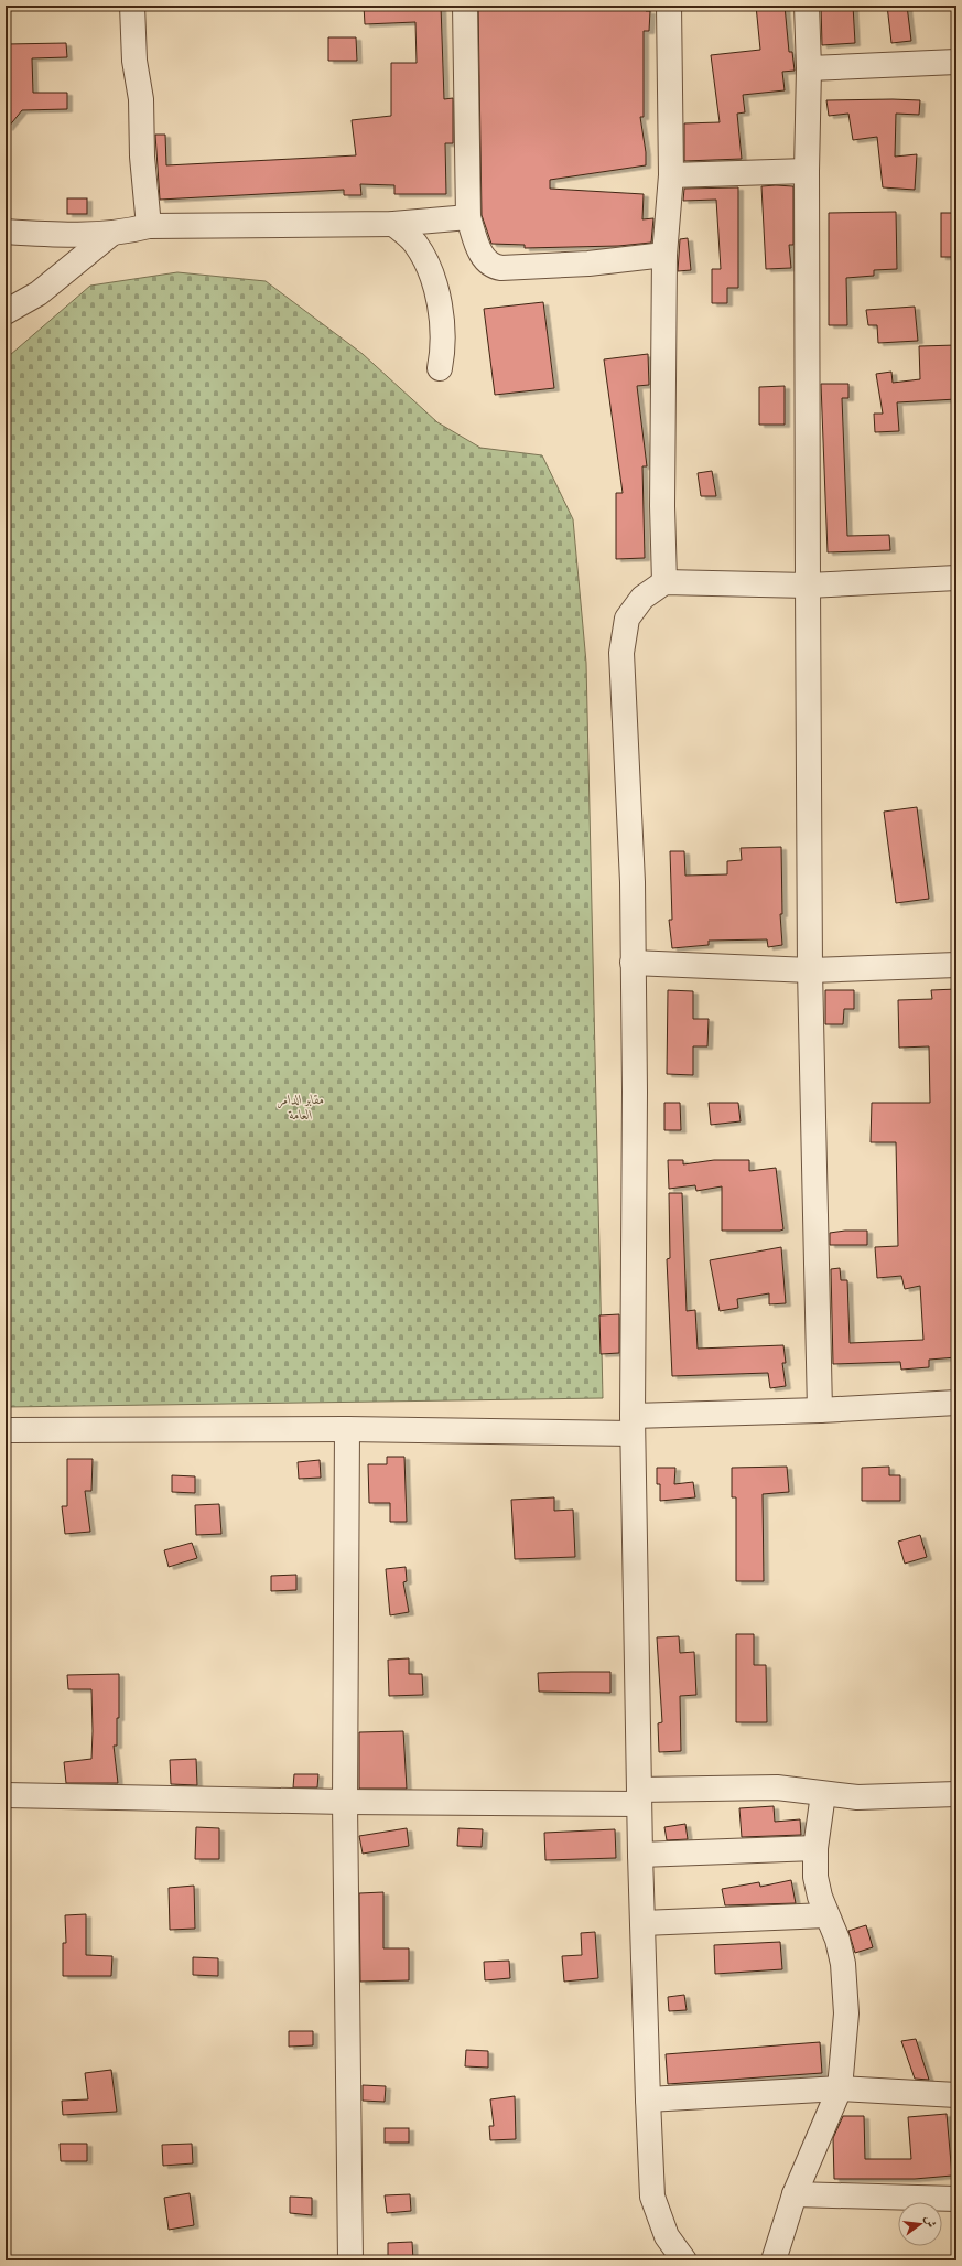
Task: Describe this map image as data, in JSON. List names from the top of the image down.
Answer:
{
  "parks": ["مقابر الدامر العامة"],
  "north": "right"
}
